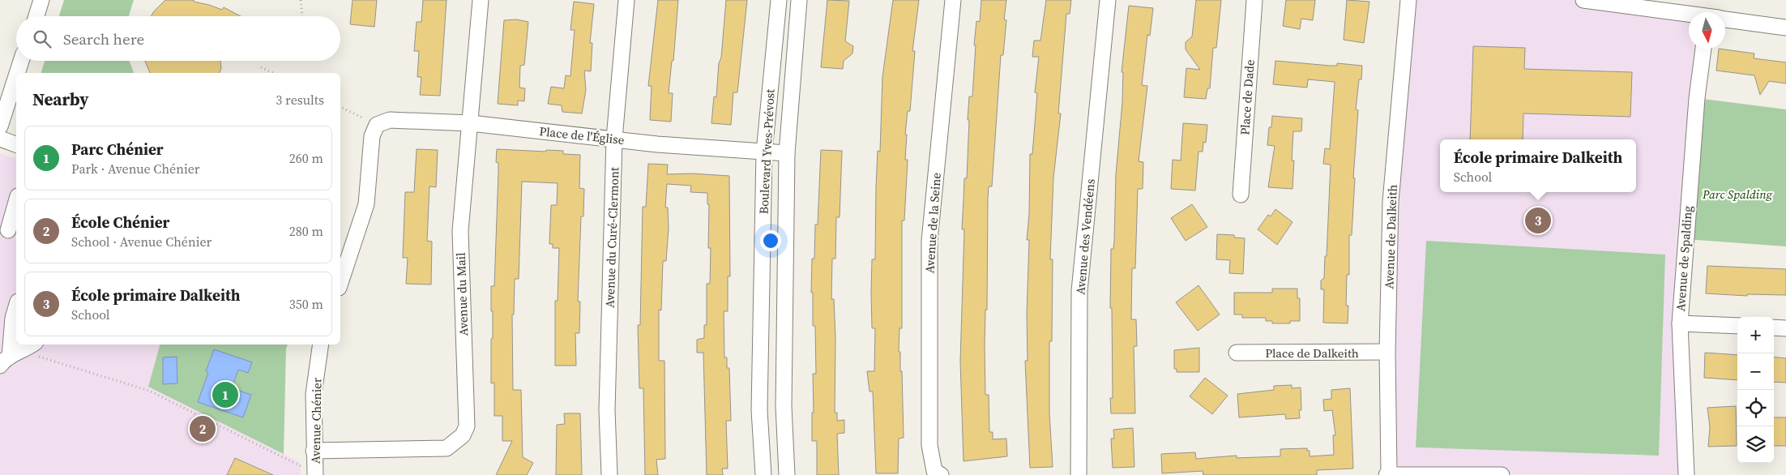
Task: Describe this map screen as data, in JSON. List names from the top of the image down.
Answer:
{
  "streets": {
    "street": [
      "Place de Dade",
      "Place de l'Église",
      "Boulevard Yves-Prévost",
      "Avenue de la Seine",
      "Avenue des Vendéens",
      "Avenue de Dalkeith",
      "Avenue du Curé-Clermont",
      "Avenue de Spalding",
      "Avenue du Mail",
      "Place de Dalkeith",
      "Avenue Chénier"
    ]
  },
  "crossings": [
    ["Place de l'Église", "Boulevard Yves-Prévost"],
    ["Place de l'Église", "Avenue du Curé-Clermont"],
    ["Place de l'Église", "Avenue du Mail"],
    ["Avenue de Dalkeith", "Place de Dalkeith"],
    ["Avenue du Mail", "Avenue Chénier"]
  ],
  "parks": ["Parc Spalding"],
  "north": "bottom",
  "page": {
    "search": "Search here",
    "heading": ["Nearby", "3 results"],
    "list": [
      {
        "mark": "1",
        "name": "Parc Chénier",
        "note": "Park · Avenue Chénier",
        "value": "260 m"
      },
      {
        "mark": "2",
        "name": "École Chénier",
        "note": "School · Avenue Chénier",
        "value": "280 m"
      },
      {
        "mark": "3",
        "name": "École primaire Dalkeith",
        "note": "School",
        "value": "350 m"
      }
    ],
    "popup": ["École primaire Dalkeith", "School"],
    "pins": ["3", "1", "2"],
    "map_buttons": ["+", "−"]
  }
}
